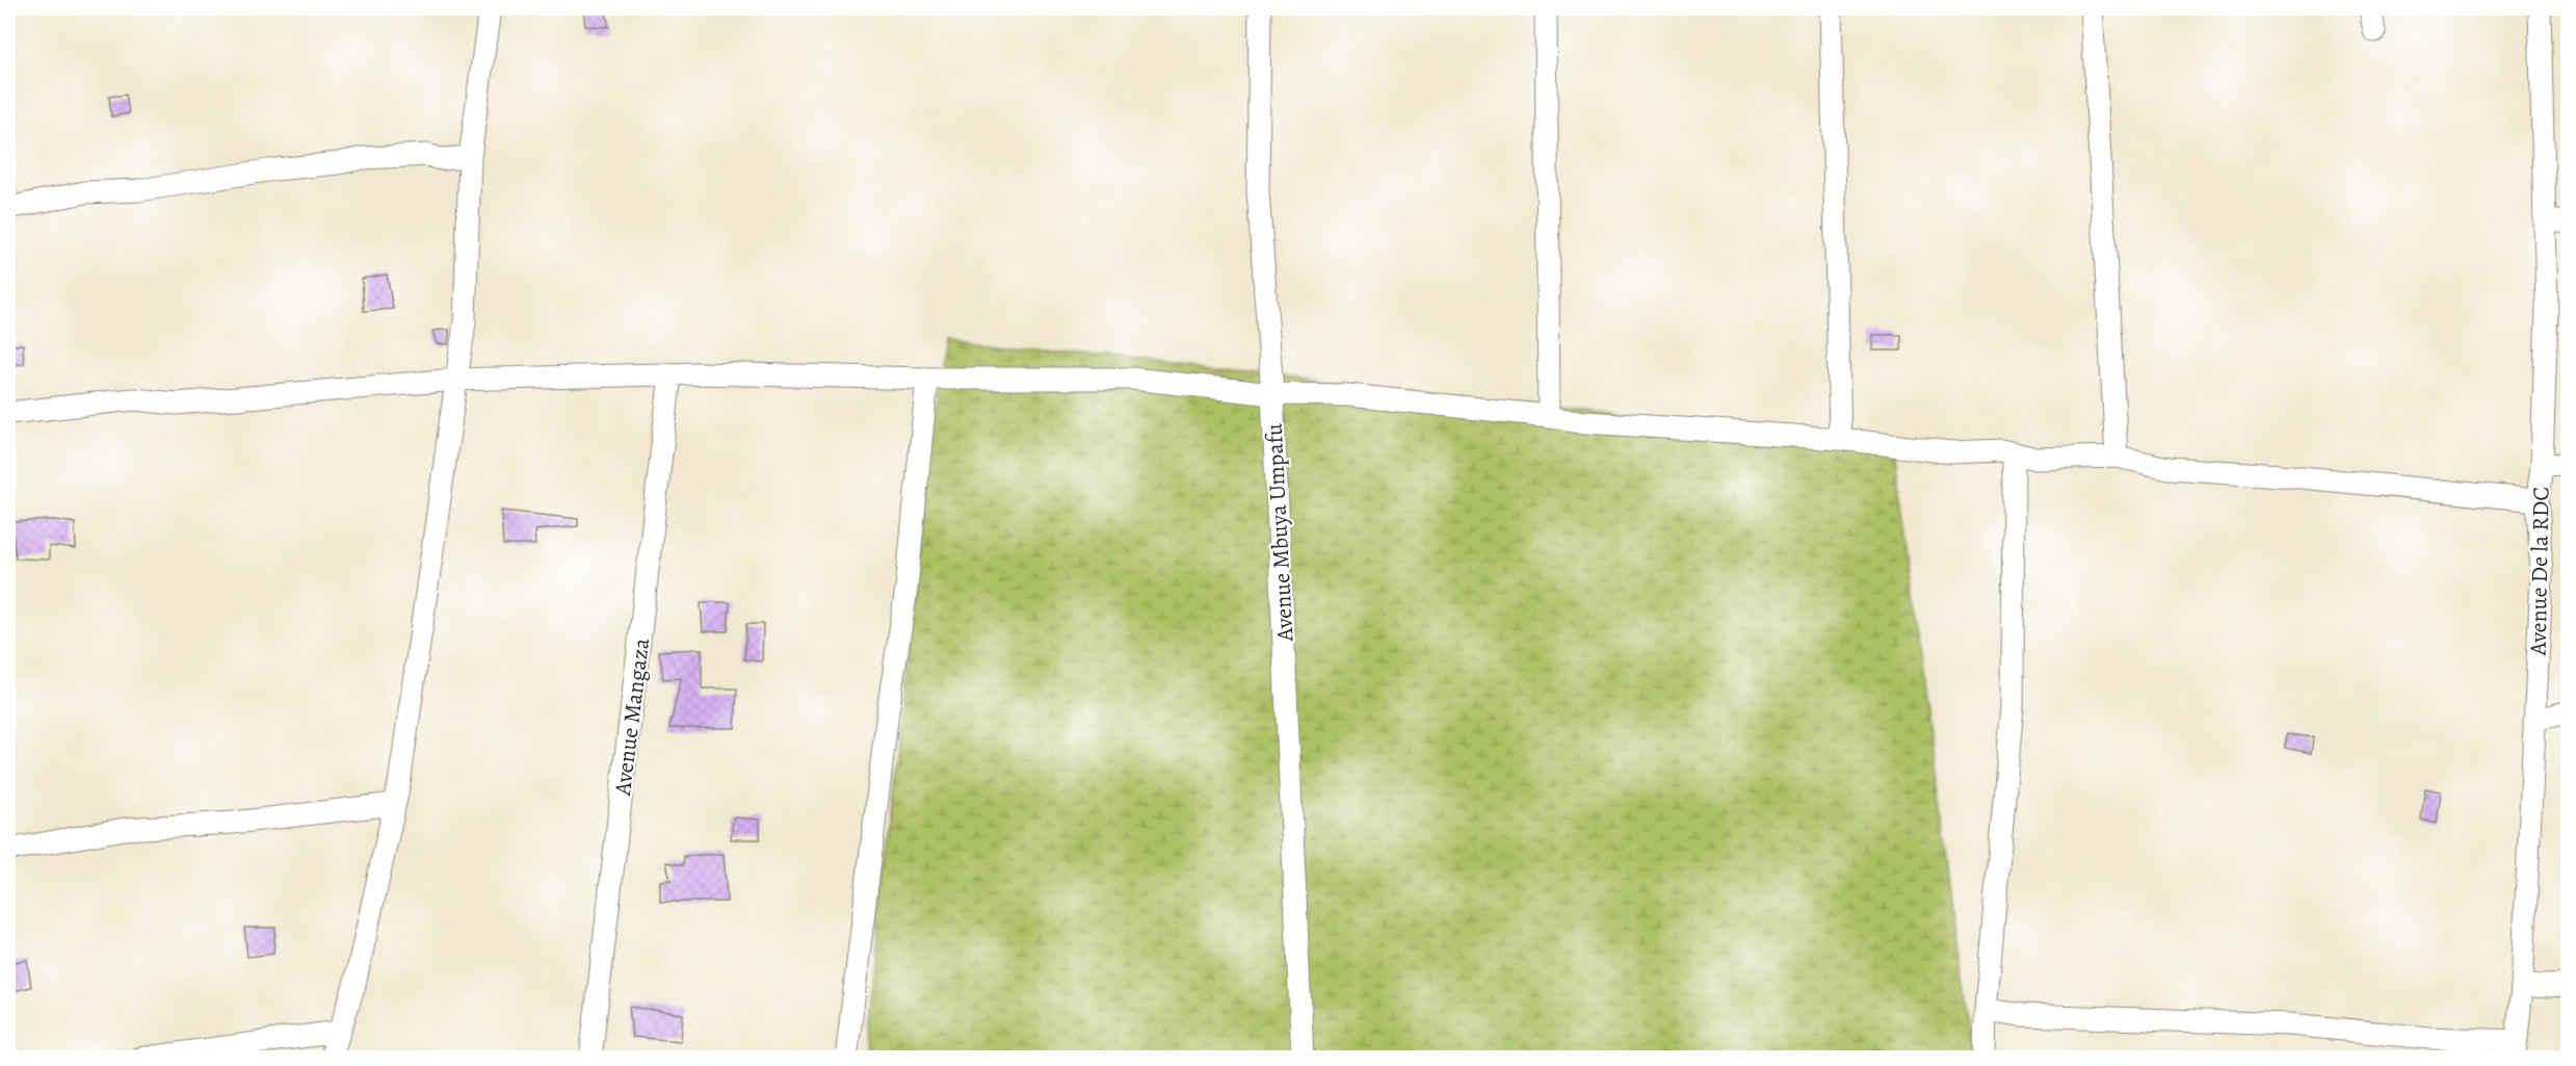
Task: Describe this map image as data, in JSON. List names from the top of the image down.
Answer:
{
  "streets": {
    "street": ["Avenue Mbuya Umpafu", "Avenue De la RDC", "Avenue Mangaza"]
  }
}
